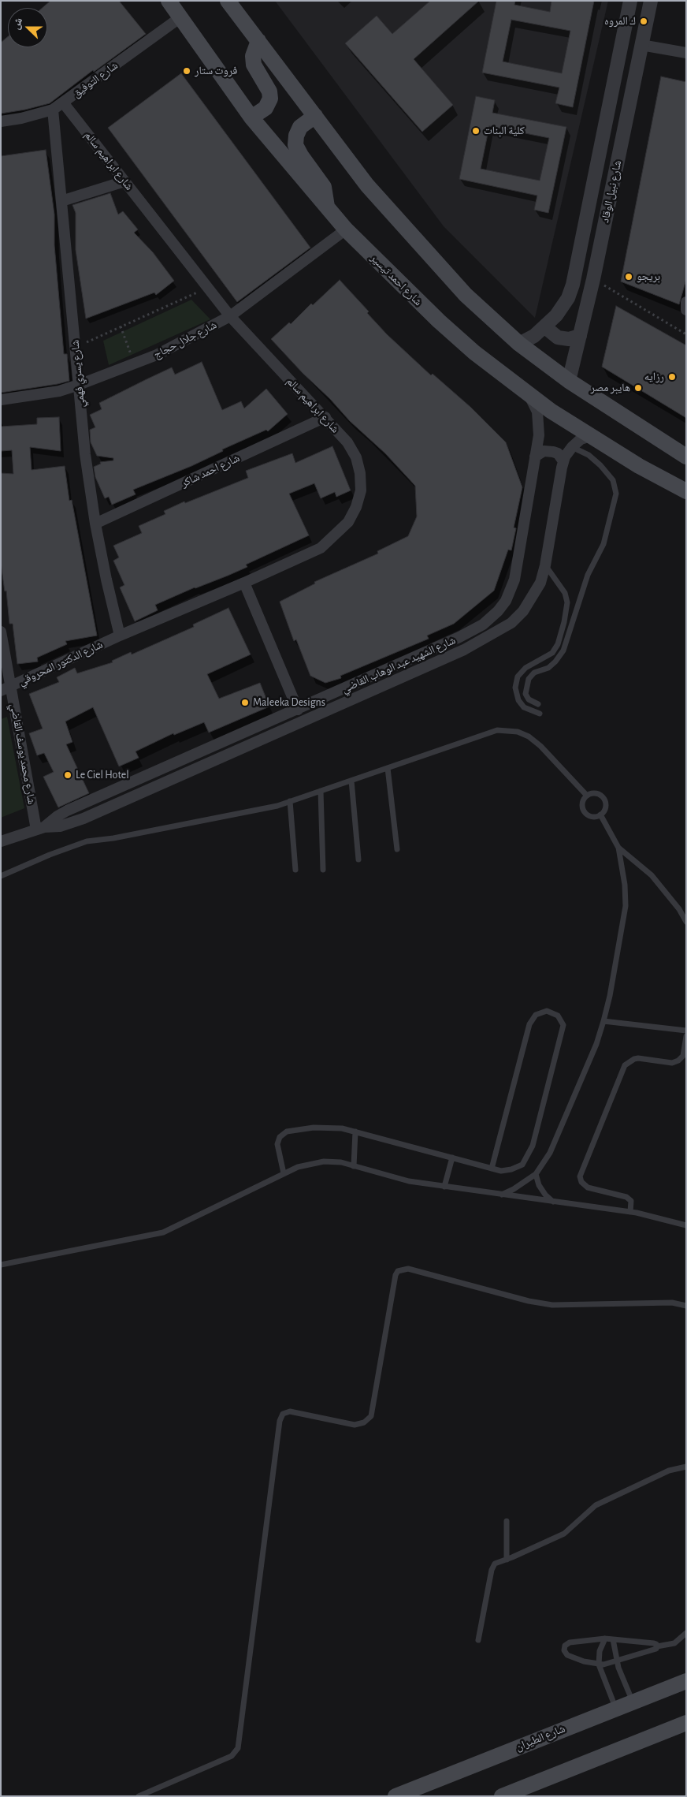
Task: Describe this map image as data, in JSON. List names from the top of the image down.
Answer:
{
  "streets": {
    "main road": ["شارع احمد تيسير", "شارع الطيران"],
    "street": [
      "شارع التوفيق",
      "شارع ابراهيم سالم",
      "شارع نبيل الوقاد",
      "شارع جلال حجاج",
      "شارع يسري فهمي",
      "شارع احمد شاكر",
      "شارع الدكتور المحروقي",
      "شارع الشهيد عبد الوهاب القاضي",
      "شارع محمد يوسف القاضي"
    ]
  },
  "crossings": [
    ["شارع التوفيق", "شارع ابراهيم سالم"],
    ["شارع التوفيق", "شارع احمد تيسير"],
    ["شارع التوفيق", "شارع يسري فهمي"],
    ["شارع ابراهيم سالم", "شارع جلال حجاج"],
    ["شارع ابراهيم سالم", "شارع يسري فهمي"],
    ["شارع ابراهيم سالم", "شارع احمد شاكر"],
    ["شارع ابراهيم سالم", "شارع الدكتور المحروقي"],
    ["شارع احمد تيسير", "شارع جلال حجاج"],
    ["شارع احمد تيسير", "شارع الشهيد عبد الوهاب القاضي"],
    ["شارع جلال حجاج", "شارع يسري فهمي"],
    ["شارع يسري فهمي", "شارع احمد شاكر"],
    ["شارع يسري فهمي", "شارع الدكتور المحروقي"],
    ["شارع الدكتور المحروقي", "شارع محمد يوسف القاضي"],
    ["شارع الشهيد عبد الوهاب القاضي", "شارع محمد يوسف القاضي"]
  ],
  "places": [
    "ك المروه",
    "فروت ستار",
    "كلية البنات",
    "بريجو",
    "رزايه",
    "هايبر مصر",
    "Maleeka Designs",
    "Le Ciel Hotel"
  ],
  "north": "left"
}
